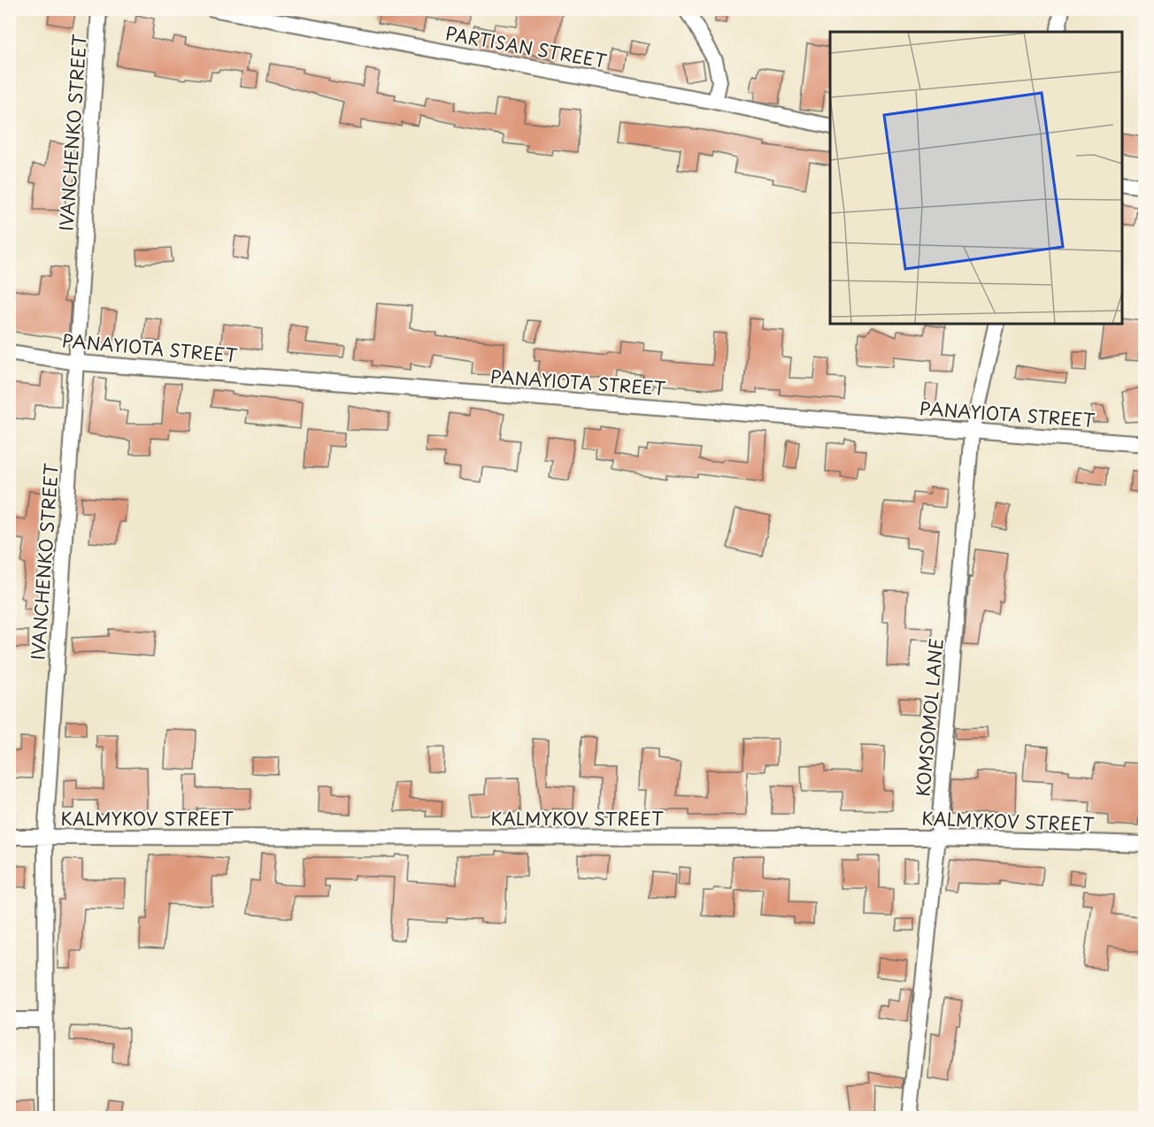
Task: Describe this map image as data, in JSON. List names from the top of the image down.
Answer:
{
  "streets": {
    "street": [
      "PARTISAN STREET",
      "IVANCHENKO STREET",
      "PANAYIOTA STREET",
      "KOMSOMOL LANE",
      "KALMYKOV STREET"
    ]
  },
  "crossings": [
    ["IVANCHENKO STREET", "PANAYIOTA STREET"],
    ["IVANCHENKO STREET", "KALMYKOV STREET"],
    ["PANAYIOTA STREET", "KOMSOMOL LANE"],
    ["KOMSOMOL LANE", "KALMYKOV STREET"]
  ]
}
